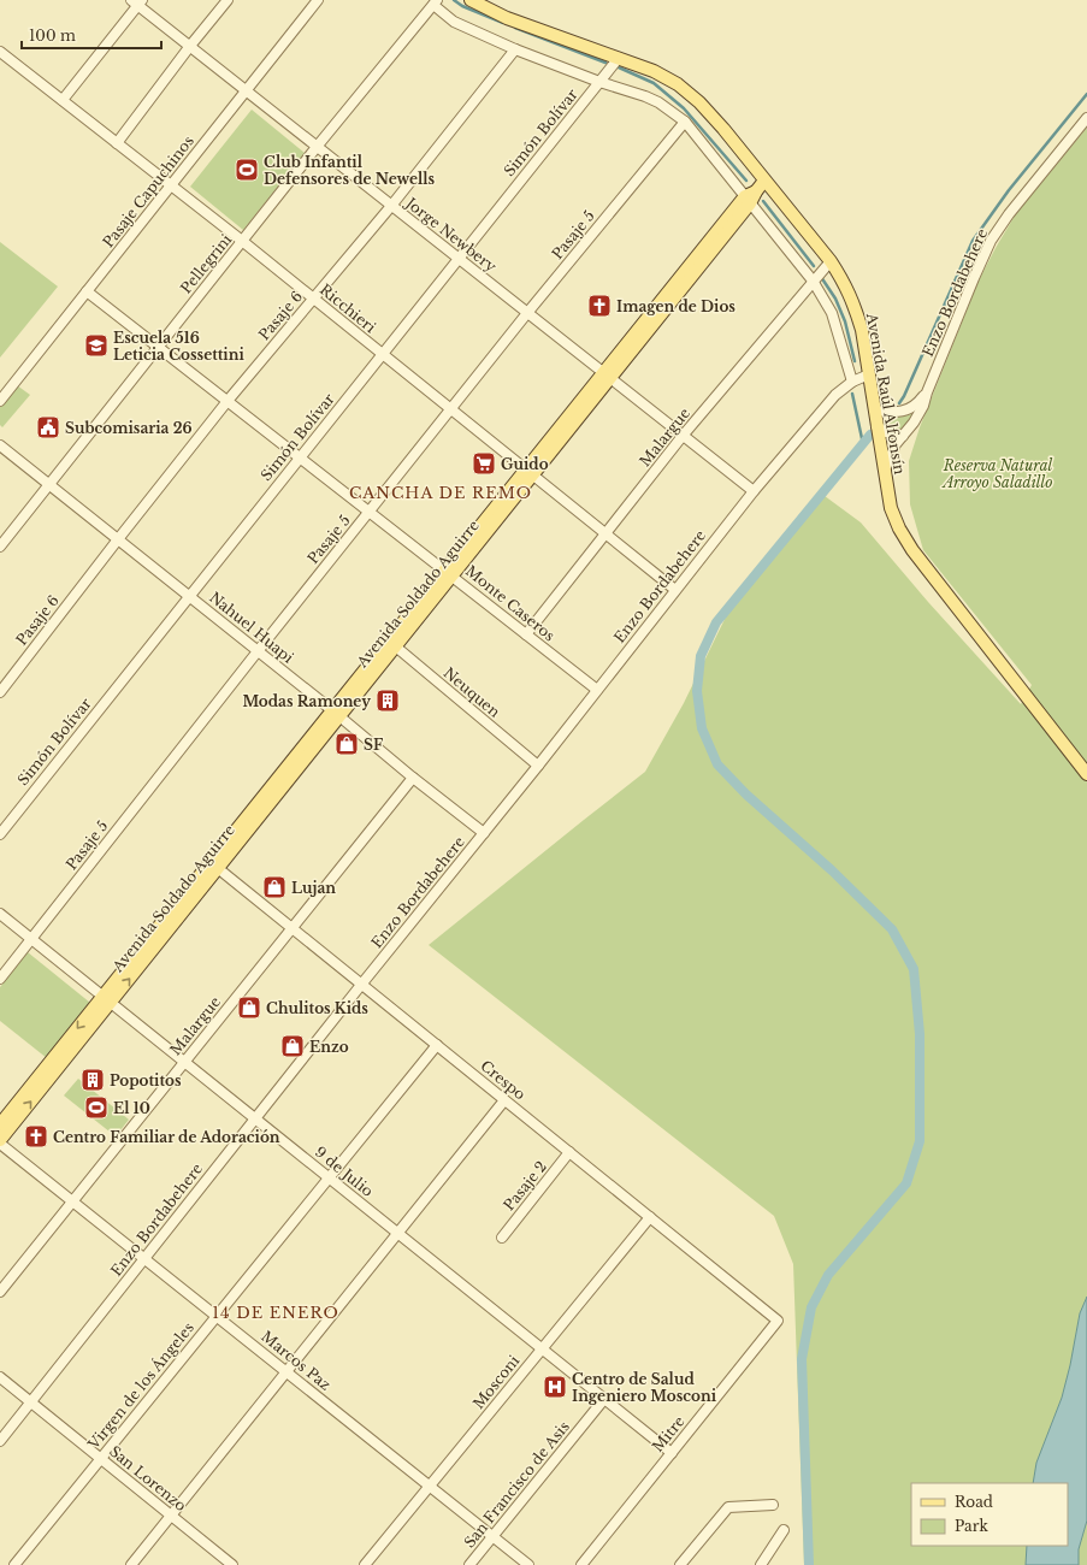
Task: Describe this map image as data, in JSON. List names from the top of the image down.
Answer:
{
  "streets": {
    "main road": ["Avenida Raúl Alfonsín", "Avenida Soldado Aguirre"],
    "street": [
      "Simón Bolívar",
      "Pasaje Capuchinos",
      "Jorge Newbery",
      "Pasaje 5",
      "Pellegrini",
      "Enzo Bordabehere",
      "Ricchieri",
      "Pasaje 6",
      "Malargue",
      "Monte Caseros",
      "Nahuel Huapi",
      "Neuquen",
      "Crespo",
      "9 de Julio",
      "Pasaje 2",
      "Marcos Paz",
      "Mosconi",
      "Virgen de los Ángeles",
      "Mitre",
      "San Lorenzo",
      "San Francisco de Asis"
    ]
  },
  "crossings": [
    ["Simón Bolívar", "Jorge Newbery"],
    ["Simón Bolívar", "Ricchieri"],
    ["Simón Bolívar", "Avenida Raúl Alfonsín"],
    ["Simón Bolívar", "Monte Caseros"],
    ["Simón Bolívar", "Nahuel Huapi"],
    ["Pasaje Capuchinos", "Jorge Newbery"],
    ["Pasaje Capuchinos", "Ricchieri"],
    ["Pasaje Capuchinos", "Monte Caseros"],
    ["Jorge Newbery", "Pasaje 5"],
    ["Jorge Newbery", "Pellegrini"],
    ["Jorge Newbery", "Enzo Bordabehere"],
    ["Jorge Newbery", "Pasaje 6"],
    ["Jorge Newbery", "Malargue"],
    ["Jorge Newbery", "Avenida Soldado Aguirre"],
    ["Pasaje 5", "Ricchieri"],
    ["Pasaje 5", "Monte Caseros"],
    ["Pasaje 5", "Nahuel Huapi"],
    ["Pasaje 5", "9 de Julio"],
    ["Pellegrini", "Ricchieri"],
    ["Pellegrini", "Monte Caseros"],
    ["Pellegrini", "Nahuel Huapi"],
    ["Enzo Bordabehere", "Ricchieri"],
    ["Enzo Bordabehere", "Avenida Raúl Alfonsín"],
    ["Enzo Bordabehere", "Monte Caseros"],
    ["Enzo Bordabehere", "Nahuel Huapi"],
    ["Enzo Bordabehere", "Neuquen"],
    ["Enzo Bordabehere", "Crespo"],
    ["Enzo Bordabehere", "9 de Julio"],
    ["Enzo Bordabehere", "Marcos Paz"],
    ["Enzo Bordabehere", "San Lorenzo"],
    ["Ricchieri", "Pasaje 6"],
    ["Ricchieri", "Malargue"],
    ["Ricchieri", "Avenida Soldado Aguirre"],
    ["Pasaje 6", "Monte Caseros"],
    ["Pasaje 6", "Nahuel Huapi"],
    ["Avenida Raúl Alfonsín", "Malargue"],
    ["Avenida Raúl Alfonsín", "Avenida Soldado Aguirre"],
    ["Malargue", "Monte Caseros"],
    ["Malargue", "Nahuel Huapi"],
    ["Malargue", "Crespo"],
    ["Malargue", "9 de Julio"],
    ["Malargue", "Marcos Paz"],
    ["Avenida Soldado Aguirre", "Monte Caseros"],
    ["Avenida Soldado Aguirre", "Nahuel Huapi"],
    ["Avenida Soldado Aguirre", "Neuquen"],
    ["Avenida Soldado Aguirre", "Crespo"],
    ["Avenida Soldado Aguirre", "9 de Julio"],
    ["Avenida Soldado Aguirre", "Marcos Paz"],
    ["Crespo", "Pasaje 2"],
    ["Crespo", "Mosconi"],
    ["Crespo", "Virgen de los Ángeles"],
    ["Crespo", "Mitre"],
    ["9 de Julio", "Mosconi"],
    ["9 de Julio", "Virgen de los Ángeles"],
    ["9 de Julio", "Mitre"],
    ["9 de Julio", "San Francisco de Asis"],
    ["Marcos Paz", "Mosconi"],
    ["Marcos Paz", "Virgen de los Ángeles"],
    ["Marcos Paz", "San Francisco de Asis"],
    ["Virgen de los Ángeles", "San Lorenzo"]
  ],
  "districts": ["CANCHA DE REMO", "14 DE ENERO"],
  "parks": ["Reserva Natural Arroyo Saladillo"],
  "places": {
    "sports": ["Club Infantil Defensores de Newells", "El 10"],
    "church": ["Imagen de Dios", "Centro Familiar de Adoración"],
    "school or university": ["Escuela 516 Leticia Cossettini"],
    "public building": ["Subcomisaria 26"],
    "supermarket": ["Guido"],
    "building": ["Modas Ramoney", "Popotitos"],
    "shop": [
      "SF",
      "Lujan",
      "Chulitos Kids",
      "Enzo"
    ],
    "hospital": ["Centro de Salud Ingeniero Mosconi"]
  },
  "legend": ["Road", "Park"],
  "scale_bar": "100 m"
}
